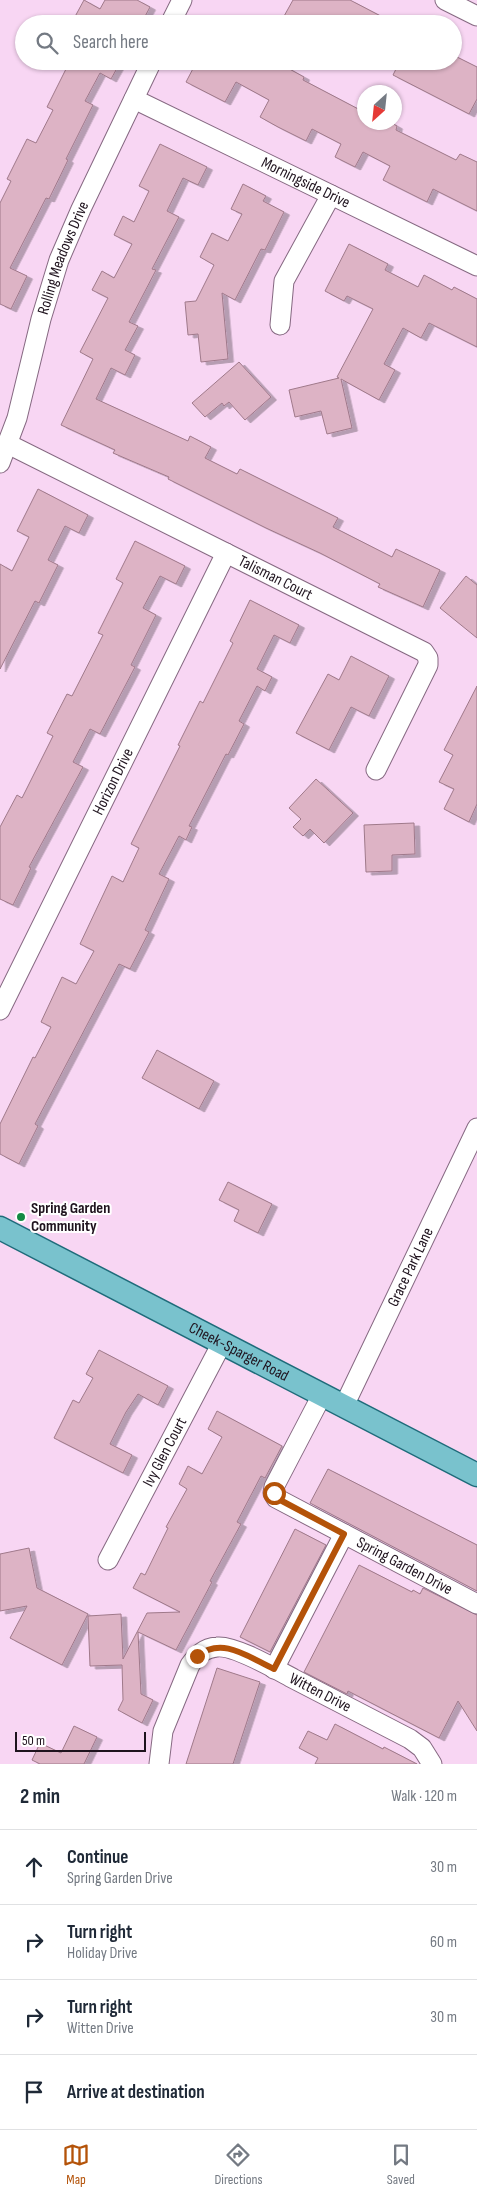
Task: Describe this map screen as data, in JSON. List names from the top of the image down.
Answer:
{
  "streets": {
    "main road": ["Cheek-Sparger Road"],
    "street": [
      "Morningside Drive",
      "Rolling Meadows Drive",
      "Talisman Court",
      "Horizon Drive",
      "Grace Park Lane",
      "Ivy Glen Court",
      "Spring Garden Drive",
      "Witten Drive"
    ]
  },
  "crossings": [
    ["Morningside Drive", "Rolling Meadows Drive"],
    ["Rolling Meadows Drive", "Talisman Court"],
    ["Talisman Court", "Horizon Drive"],
    ["Grace Park Lane", "Cheek-Sparger Road"],
    ["Cheek-Sparger Road", "Ivy Glen Court"],
    ["Cheek-Sparger Road", "Spring Garden Drive"]
  ],
  "places": ["Spring Garden Community"],
  "scale_bar": "50 m",
  "north": "bottom left",
  "page": {
    "search": "Search here",
    "scale": "50 m",
    "heading": ["2 min", "Walk · 120 m"],
    "list": [
      ["Continue", "Spring Garden Drive", "30 m"],
      ["Turn right", "Holiday Drive", "60 m"],
      ["Turn right", "Witten Drive", "30 m"],
      "Arrive at destination"
    ],
    "nav": ["Map", "Directions", "Saved"]
  }
}
